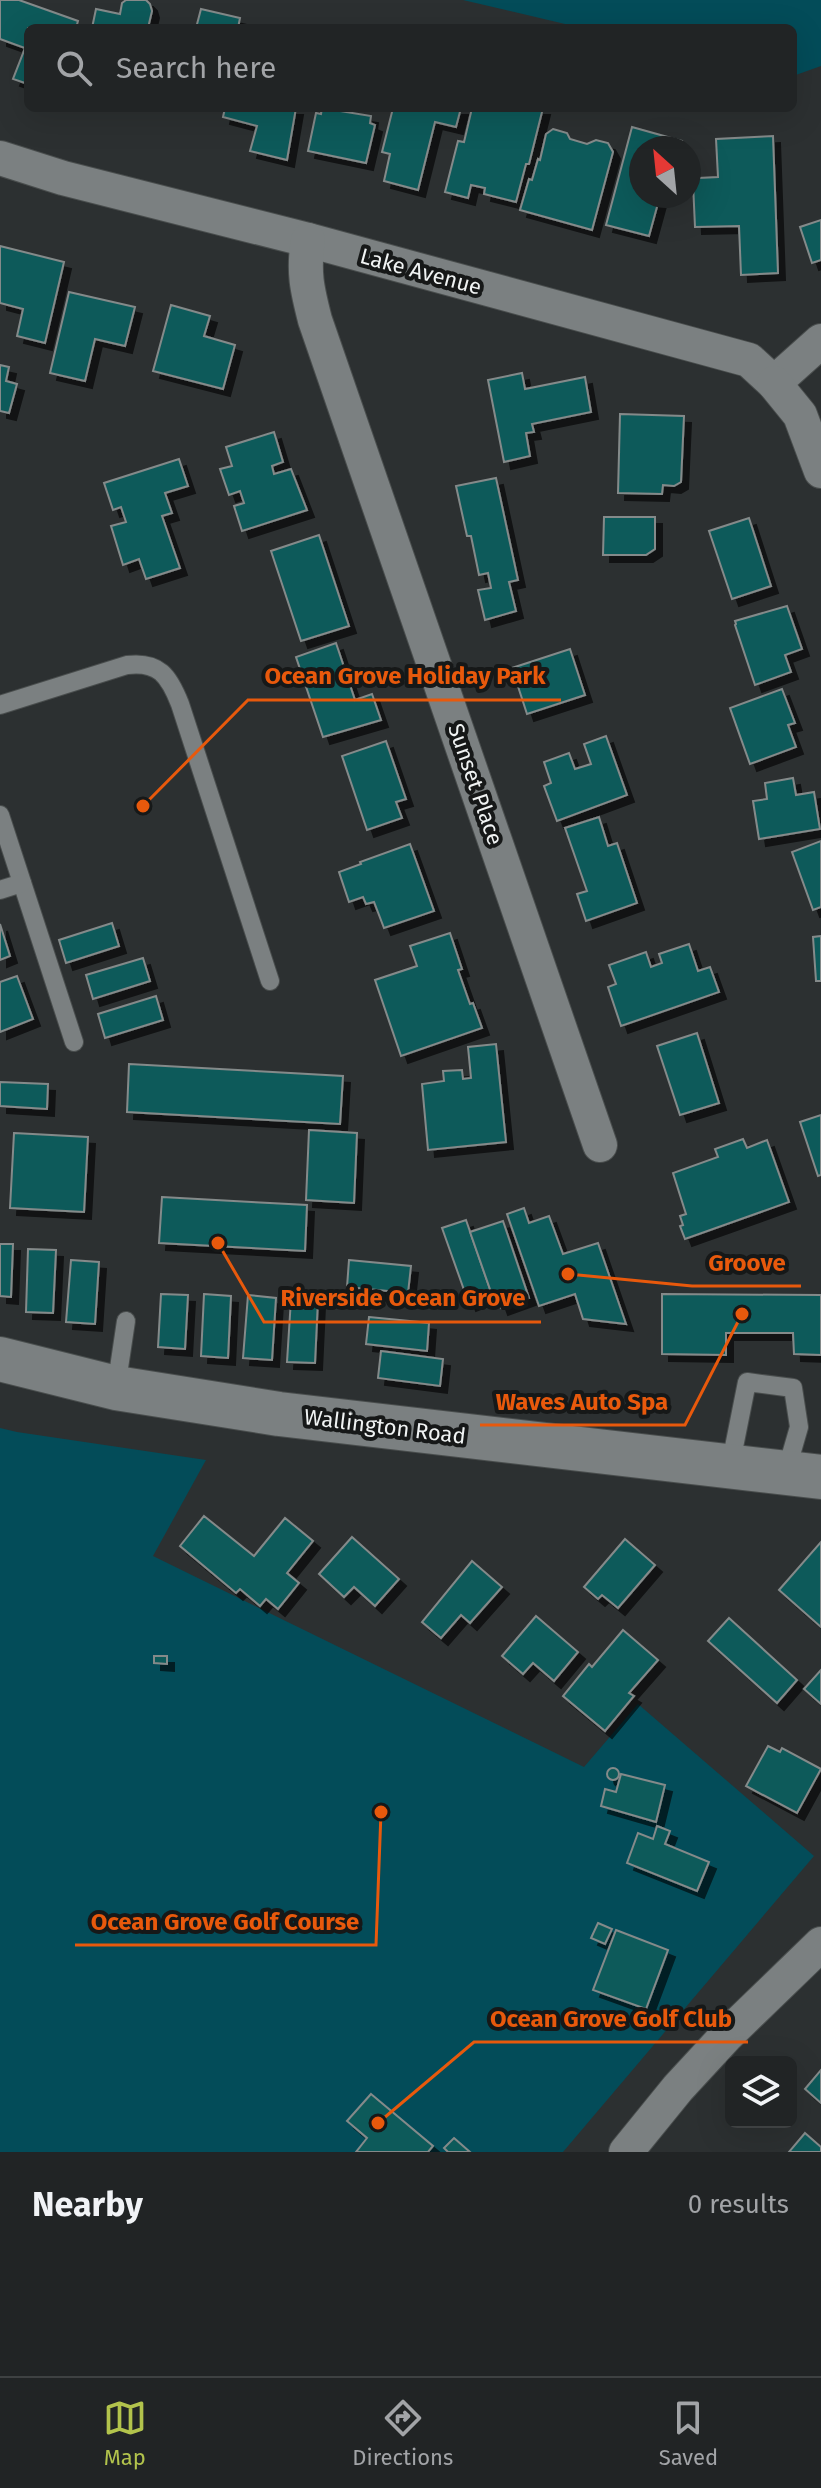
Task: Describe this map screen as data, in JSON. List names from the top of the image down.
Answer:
{
  "streets": {
    "street": ["Lake Avenue", "Sunset Place", "Wallington Road"]
  },
  "crossings": [
    ["Lake Avenue", "Sunset Place"]
  ],
  "places": [
    "Ocean Grove Holiday Park",
    "Riverside Ocean Grove",
    "Groove",
    "Waves Auto Spa",
    "Ocean Grove Golf Course",
    "Ocean Grove Golf Club"
  ],
  "north": "top left",
  "page": {
    "search": "Search here",
    "heading": ["Nearby", "0 results"],
    "nav": ["Map", "Directions", "Saved"]
  }
}
